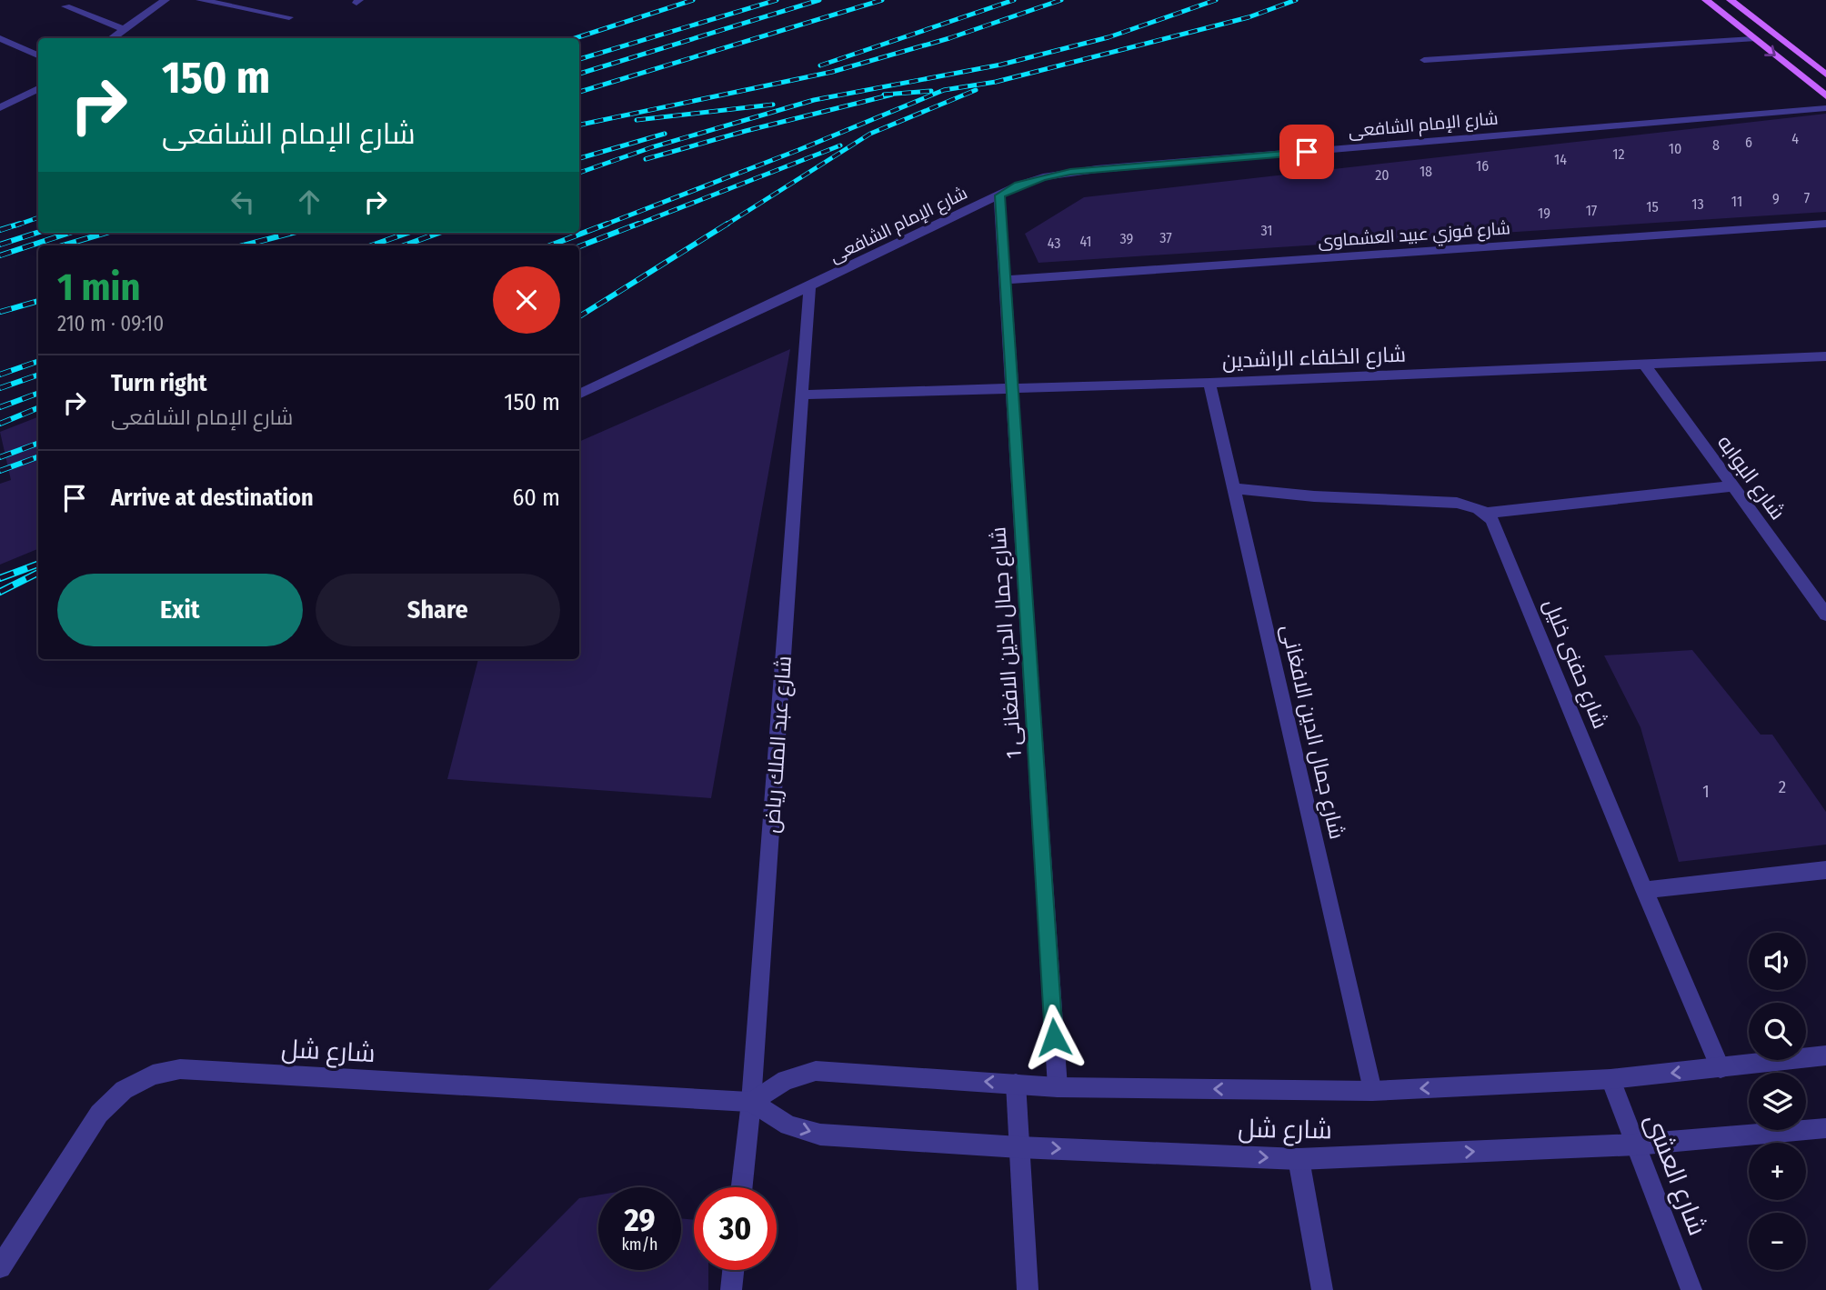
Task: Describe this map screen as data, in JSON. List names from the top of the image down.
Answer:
{
  "streets": {
    "street": [
      "شارع الإمام الشافعى",
      "شارع فوزي عبيد العشماوى",
      "شارع الخلفاء الراشدين",
      "شارع البوابه",
      "شارع جمال الدين الافغانى 1",
      "شارع حفنى خليل",
      "شارع جمال الدين الافغانى",
      "شارع عبد الملك رياض",
      "شارع شل",
      "شارع العشى"
    ]
  },
  "crossings": [
    ["شارع الإمام الشافعى", "شارع جمال الدين الافغانى 1"],
    ["شارع الإمام الشافعى", "شارع عبد الملك رياض"],
    ["شارع فوزي عبيد العشماوى", "شارع جمال الدين الافغانى 1"],
    ["شارع الخلفاء الراشدين", "شارع البوابه"],
    ["شارع الخلفاء الراشدين", "شارع جمال الدين الافغانى 1"],
    ["شارع الخلفاء الراشدين", "شارع جمال الدين الافغانى"],
    ["شارع الخلفاء الراشدين", "شارع عبد الملك رياض"],
    ["شارع جمال الدين الافغانى 1", "شارع شل"],
    ["شارع حفنى خليل", "شارع شل"],
    ["شارع جمال الدين الافغانى", "شارع شل"],
    ["شارع عبد الملك رياض", "شارع شل"],
    ["شارع شل", "شارع العشى"]
  ],
  "house_numbers": [
    "4",
    "6",
    "8",
    "10",
    "12",
    "14",
    "16",
    "18",
    "20",
    "7",
    "9",
    "11",
    "13",
    "15",
    "17",
    "19",
    "31",
    "37",
    "39",
    "41",
    "43",
    "2",
    "1"
  ],
  "page": {
    "turn": ["150 m", "شارع الإمام الشافعى"],
    "heading": ["1 min", "210 m · 09:10"],
    "list": [
      {
        "name": "Turn right",
        "note": "شارع الإمام الشافعى",
        "value": "150 m"
      },
      {
        "name": "Arrive at destination",
        "value": "60 m"
      }
    ],
    "buttons": ["Exit", "Share"],
    "map_buttons": ["+", "−"],
    "speed": "29 km/h",
    "limit": "30"
  }
}
